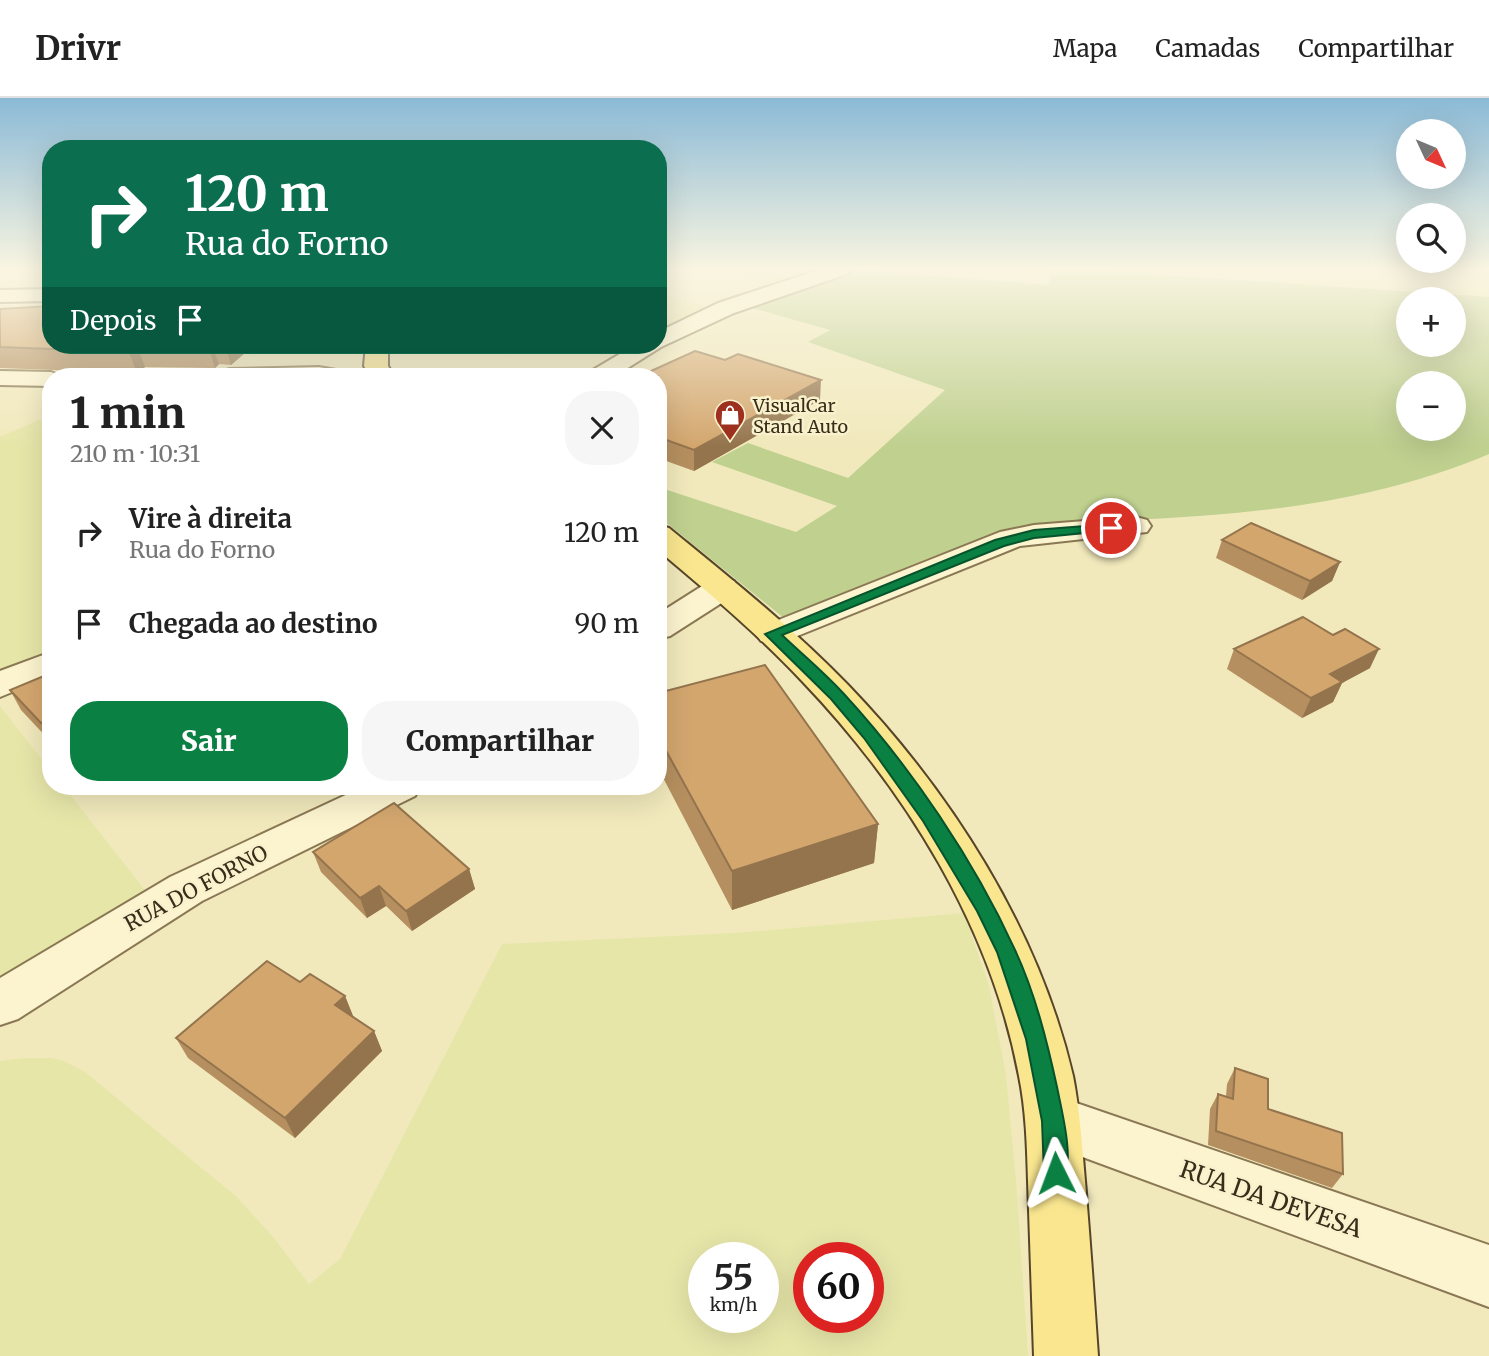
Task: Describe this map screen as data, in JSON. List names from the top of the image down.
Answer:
{
  "streets": {
    "street": ["RUA DO FORNO", "RUA DA DEVESA"]
  },
  "places": {
    "shop": ["VisualCar Stand Auto"]
  },
  "north": "bottom right",
  "page": {
    "header": "Drivr",
    "nav": ["Mapa", "Camadas", "Compartilhar"],
    "map_buttons": ["+", "−"],
    "turn": ["120 m", "Rua do Forno"],
    "then": "Depois",
    "heading": ["1 min", "210 m · 10:31"],
    "list": [
      {
        "name": "Vire à direita",
        "note": "Rua do Forno",
        "value": "120 m"
      },
      {
        "name": "Chegada ao destino",
        "value": "90 m"
      }
    ],
    "buttons": ["Sair", "Compartilhar"],
    "speed": "55 km/h",
    "limit": "60"
  }
}
